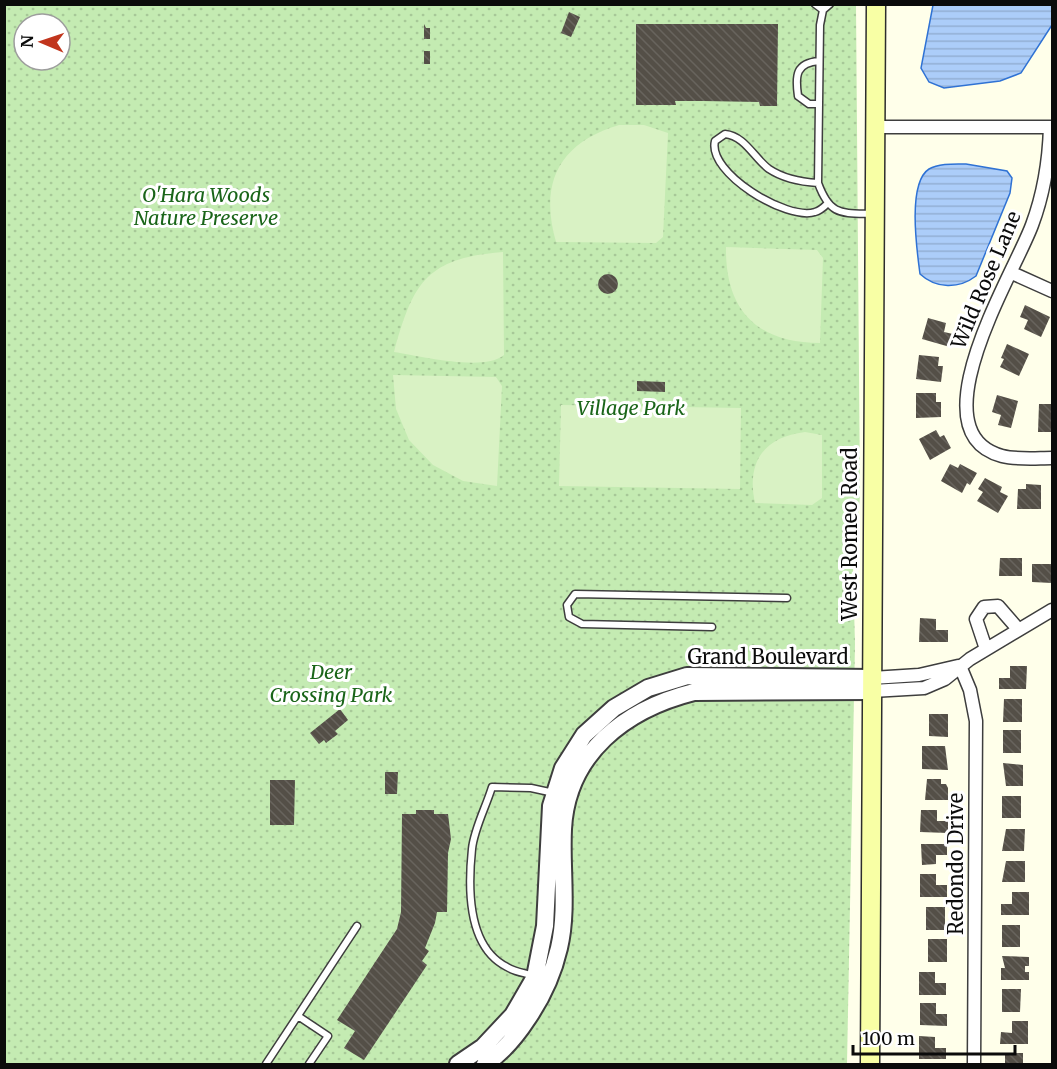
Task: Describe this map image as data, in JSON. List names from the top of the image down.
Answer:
{
  "streets": {
    "main road": ["West Romeo Road"],
    "street": ["Wild Rose Lane", "Grand Boulevard", "Redondo Drive"]
  },
  "crossings": [
    ["West Romeo Road", "Grand Boulevard"]
  ],
  "parks": ["O'Hara Woods Nature Preserve", "Village Park", "Deer Crossing Park"],
  "scale_bar": "100 m",
  "north": "left"
}
